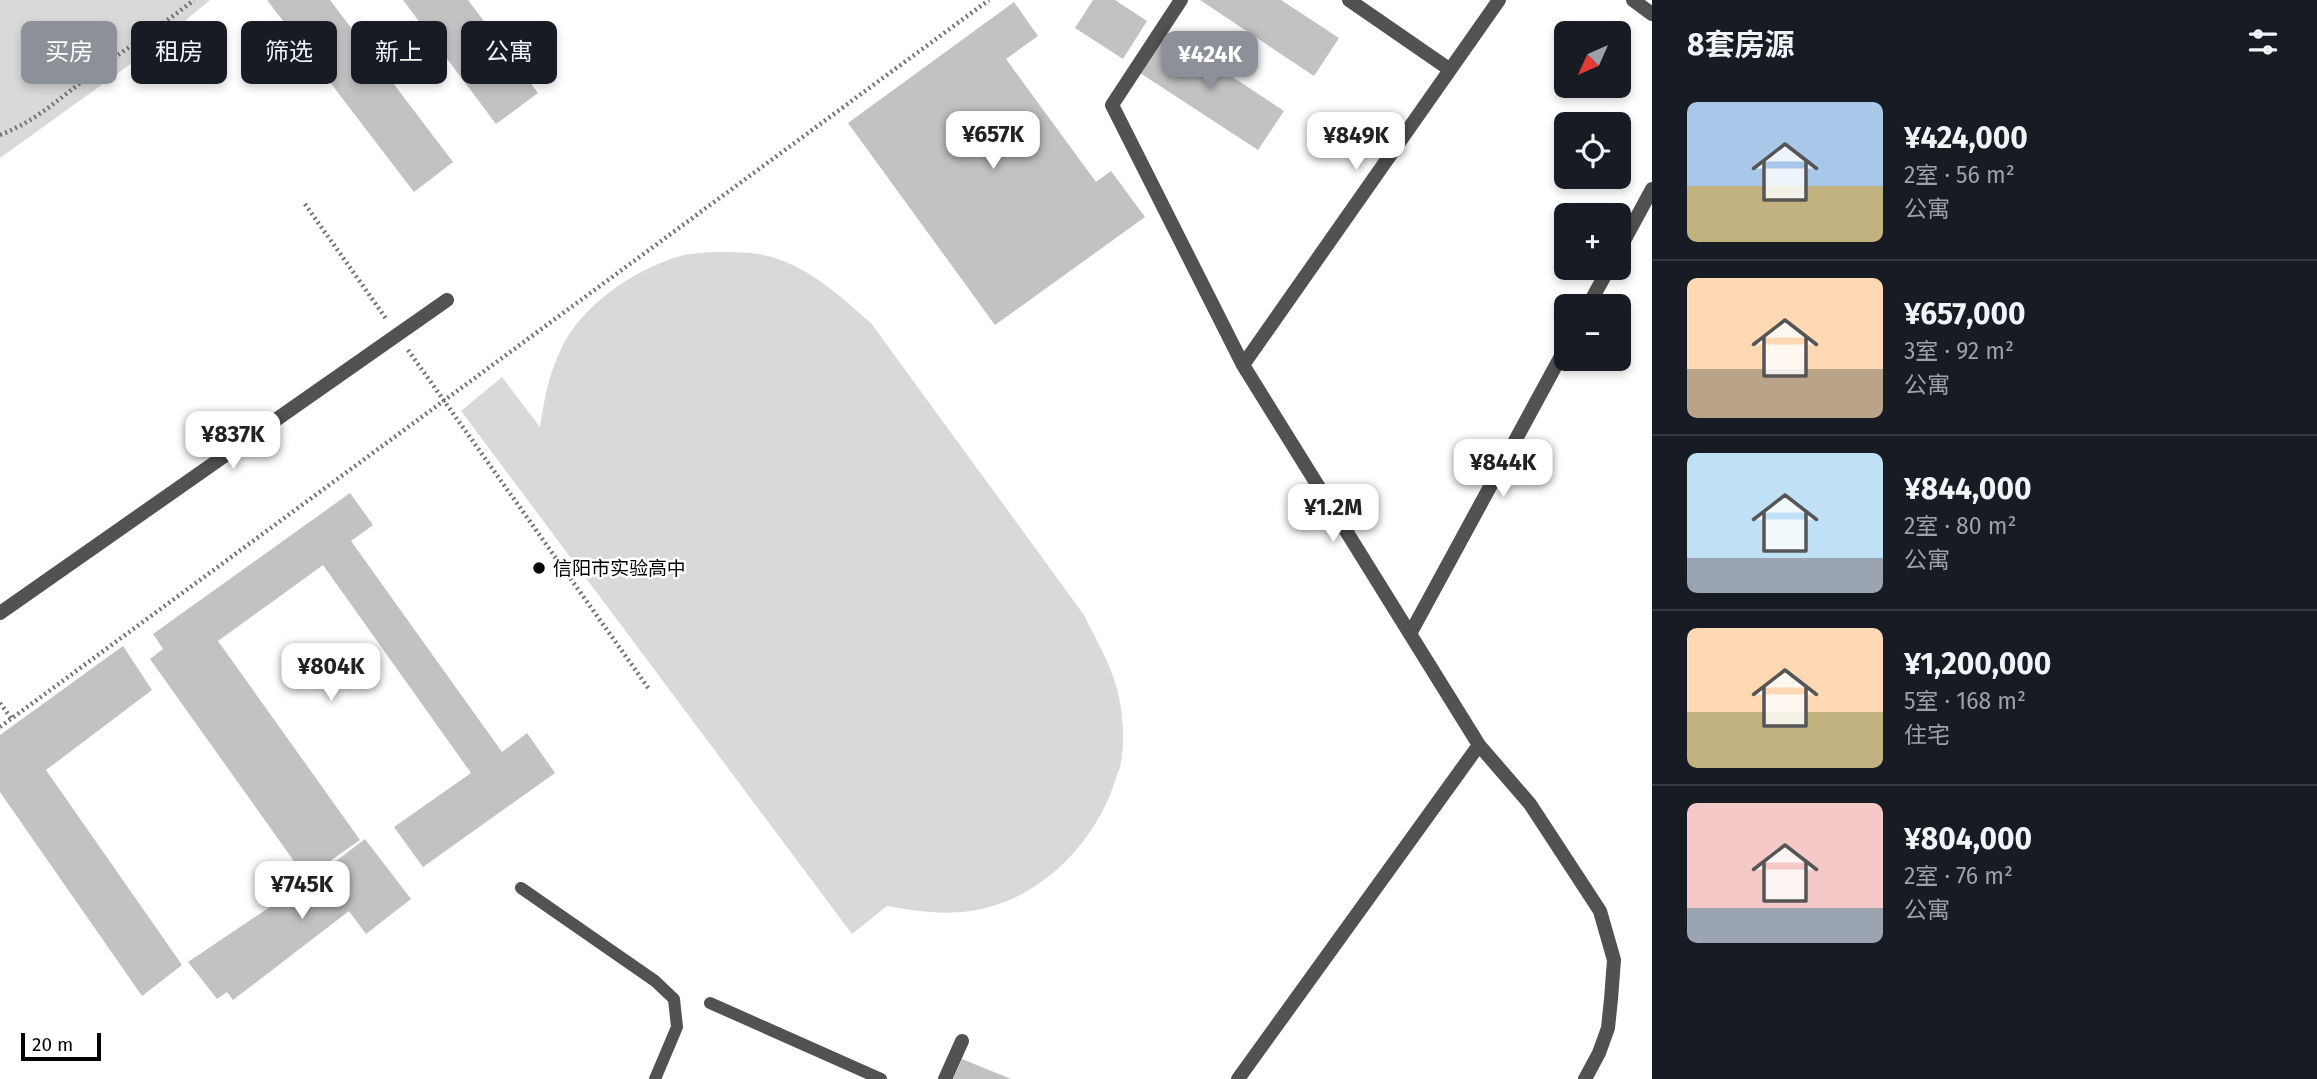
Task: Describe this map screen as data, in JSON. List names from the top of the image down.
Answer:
{
  "places": ["信阳市实验高中"],
  "scale_bar": "20 m",
  "north": "bottom left",
  "page": {
    "heading": "8套房源",
    "map_buttons": ["+", "−"],
    "chip": [
      "买房",
      "租房",
      "筛选",
      "新上",
      "公寓"
    ],
    "price": [
      "¥424K",
      "¥657K",
      "¥849K",
      "¥837K",
      "¥844K",
      "¥1.2M",
      "¥804K",
      "¥745K"
    ],
    "list": [
      {
        "name": "¥424,000",
        "note": "2室 · 56 m² · 公寓"
      },
      {
        "name": "¥657,000",
        "note": "3室 · 92 m² · 公寓"
      },
      {
        "name": "¥844,000",
        "note": "2室 · 80 m² · 公寓"
      },
      {
        "name": "¥1,200,000",
        "note": "5室 · 168 m² · 住宅"
      },
      {
        "name": "¥804,000",
        "note": "2室 · 76 m² · 公寓"
      }
    ],
    "scale": "20 m"
  }
}
